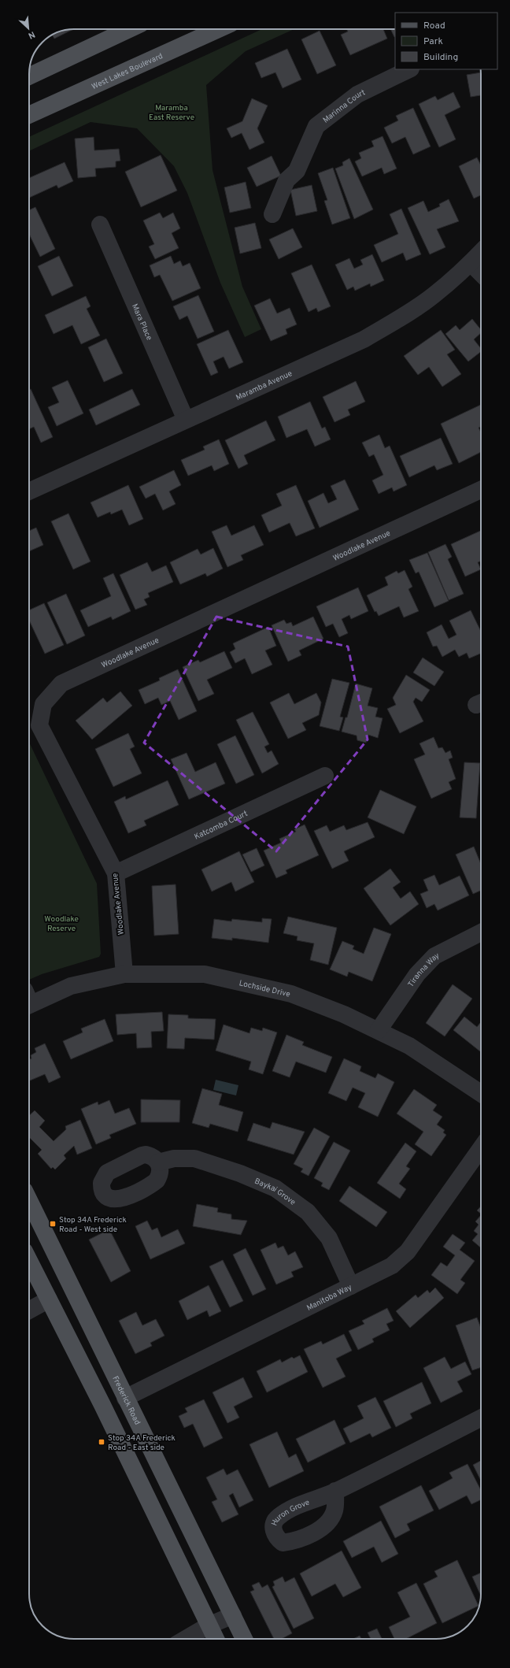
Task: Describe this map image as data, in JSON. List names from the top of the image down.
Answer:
{
  "streets": {
    "main road": ["West Lakes Boulevard", "Frederick Road"],
    "street": [
      "Marinna Court",
      "Mara Place",
      "Maramba Avenue",
      "Woodlake Avenue",
      "Katcomba Court",
      "Tiranna Way",
      "Lochside Drive",
      "Baykai Grove",
      "Manitoba Way"
    ]
  },
  "crossings": [
    ["Mara Place", "Maramba Avenue"],
    ["Woodlake Avenue", "Katcomba Court"],
    ["Woodlake Avenue", "Lochside Drive"],
    ["Tiranna Way", "Lochside Drive"],
    ["Baykai Grove", "Manitoba Way"],
    ["Manitoba Way", "Frederick Road"]
  ],
  "parks": ["Maramba East Reserve", "Woodlake Reserve"],
  "places": {
    "transit": ["Stop 34A Frederick Road - West side", "Stop 34A Frederick Road - East side"]
  },
  "legend": ["Road", "Park", "Building"],
  "north": "bottom right"
}
